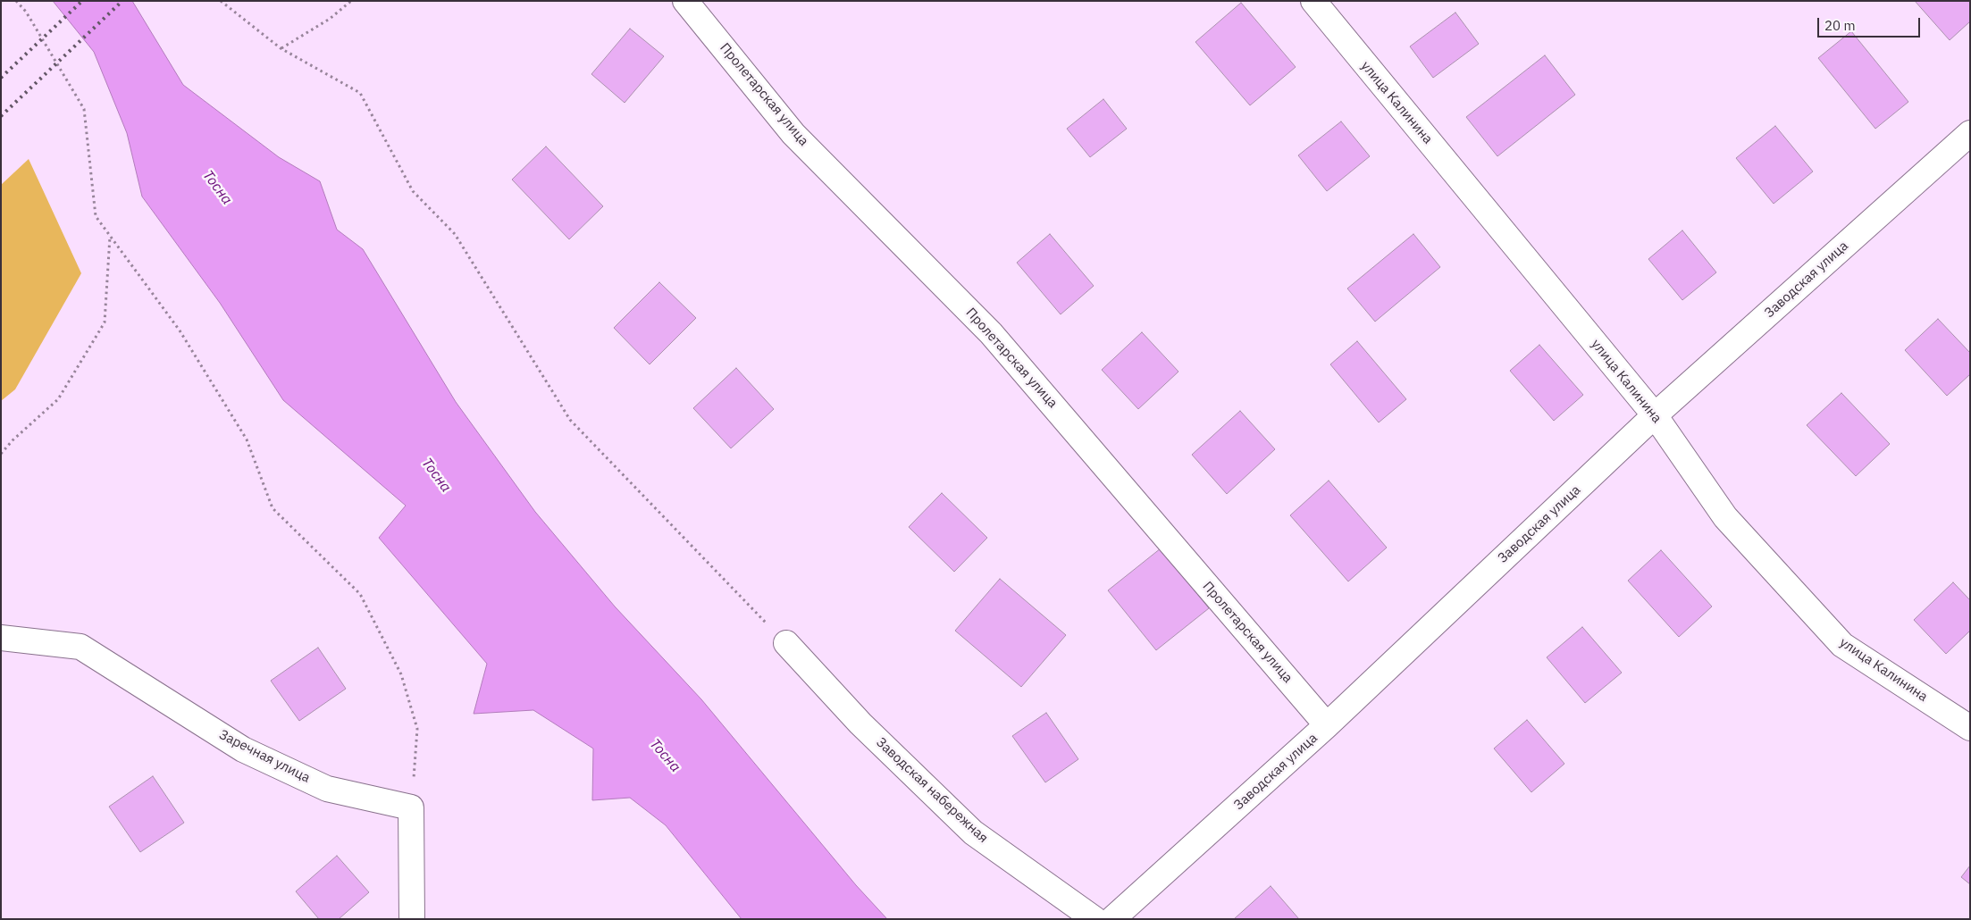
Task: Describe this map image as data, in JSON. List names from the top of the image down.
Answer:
{
  "streets": {
    "street": [
      "Пролетарская улица",
      "улица Калинина",
      "Заводская улица",
      "Заречная улица",
      "Заводская набережная"
    ]
  },
  "crossings": [
    ["Пролетарская улица", "Заводская улица"],
    ["улица Калинина", "Заводская улица"]
  ],
  "water": ["Тосна"],
  "scale_bar": "20 m"
}
